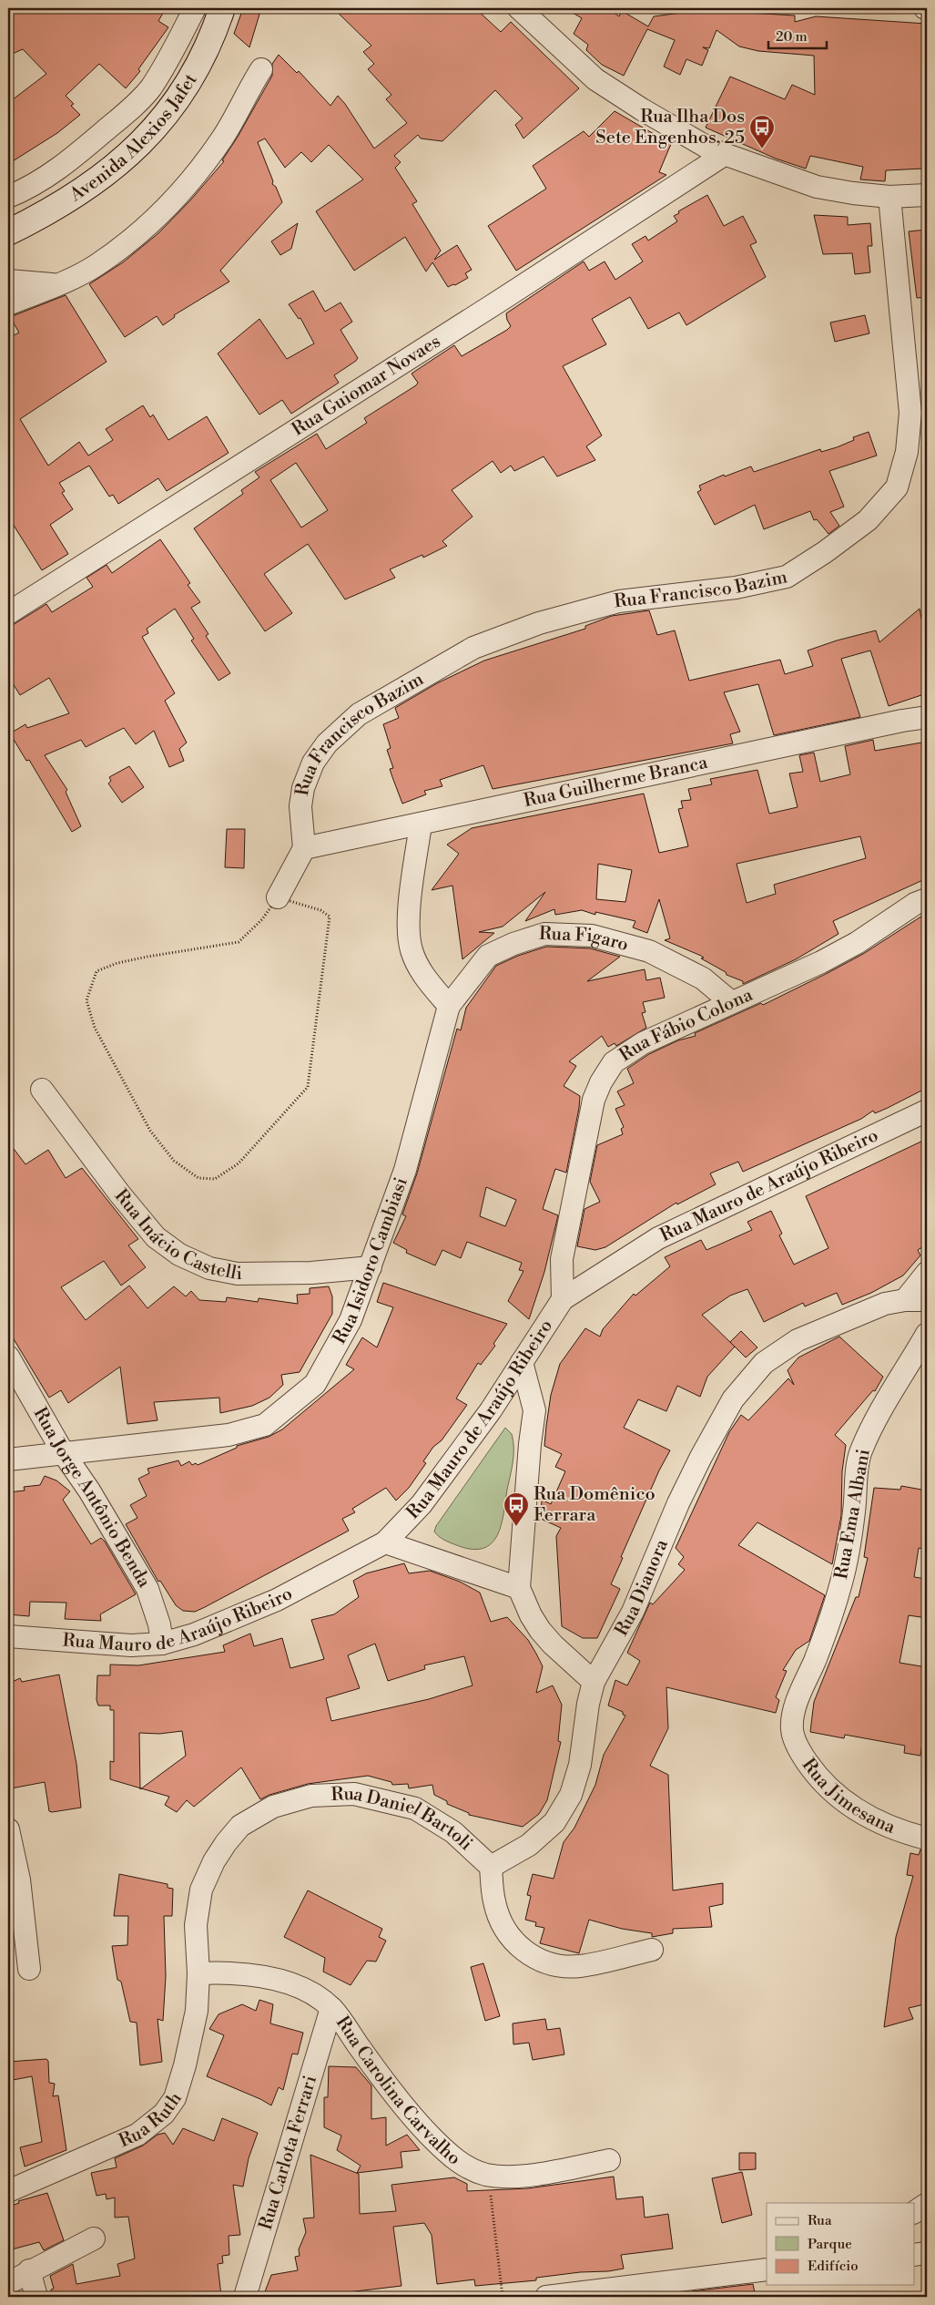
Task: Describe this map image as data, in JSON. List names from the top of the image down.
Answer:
{
  "streets": {
    "main road": ["Avenida Alexios Jafet"],
    "street": [
      "Rua Guiomar Novaes",
      "Rua Francisco Bazim",
      "Rua Guilherme Branca",
      "Rua Figaro",
      "Rua Fábio Colona",
      "Rua Mauro de Araújo Ribeiro",
      "Rua Inácio Castelli",
      "Rua Isidoro Cambiasi",
      "Rua Jorge Antônio Benda",
      "Rua Ema Albani",
      "Rua Dianora",
      "Rua Jimesana",
      "Rua Daniel Bartoli",
      "Rua Carolina Carvalho",
      "Rua Ruth",
      "Rua Carlota Ferrari"
    ]
  },
  "crossings": [
    ["Rua Francisco Bazim", "Rua Guilherme Branca"],
    ["Rua Figaro", "Rua Fábio Colona"],
    ["Rua Figaro", "Rua Isidoro Cambiasi"],
    ["Rua Fábio Colona", "Rua Mauro de Araújo Ribeiro"],
    ["Rua Mauro de Araújo Ribeiro", "Rua Jorge Antônio Benda"],
    ["Rua Inácio Castelli", "Rua Isidoro Cambiasi"],
    ["Rua Isidoro Cambiasi", "Rua Jorge Antônio Benda"],
    ["Rua Ema Albani", "Rua Jimesana"],
    ["Rua Dianora", "Rua Daniel Bartoli"],
    ["Rua Daniel Bartoli", "Rua Carolina Carvalho"],
    ["Rua Daniel Bartoli", "Rua Ruth"],
    ["Rua Carolina Carvalho", "Rua Ruth"],
    ["Rua Carolina Carvalho", "Rua Carlota Ferrari"]
  ],
  "places": {
    "bus stop": ["Rua Ilha Dos Sete Engenhos, 25", "Rua Domênico Ferrara"]
  },
  "legend": ["Rua", "Parque", "Edifício"],
  "scale_bar": "20 m"
}
